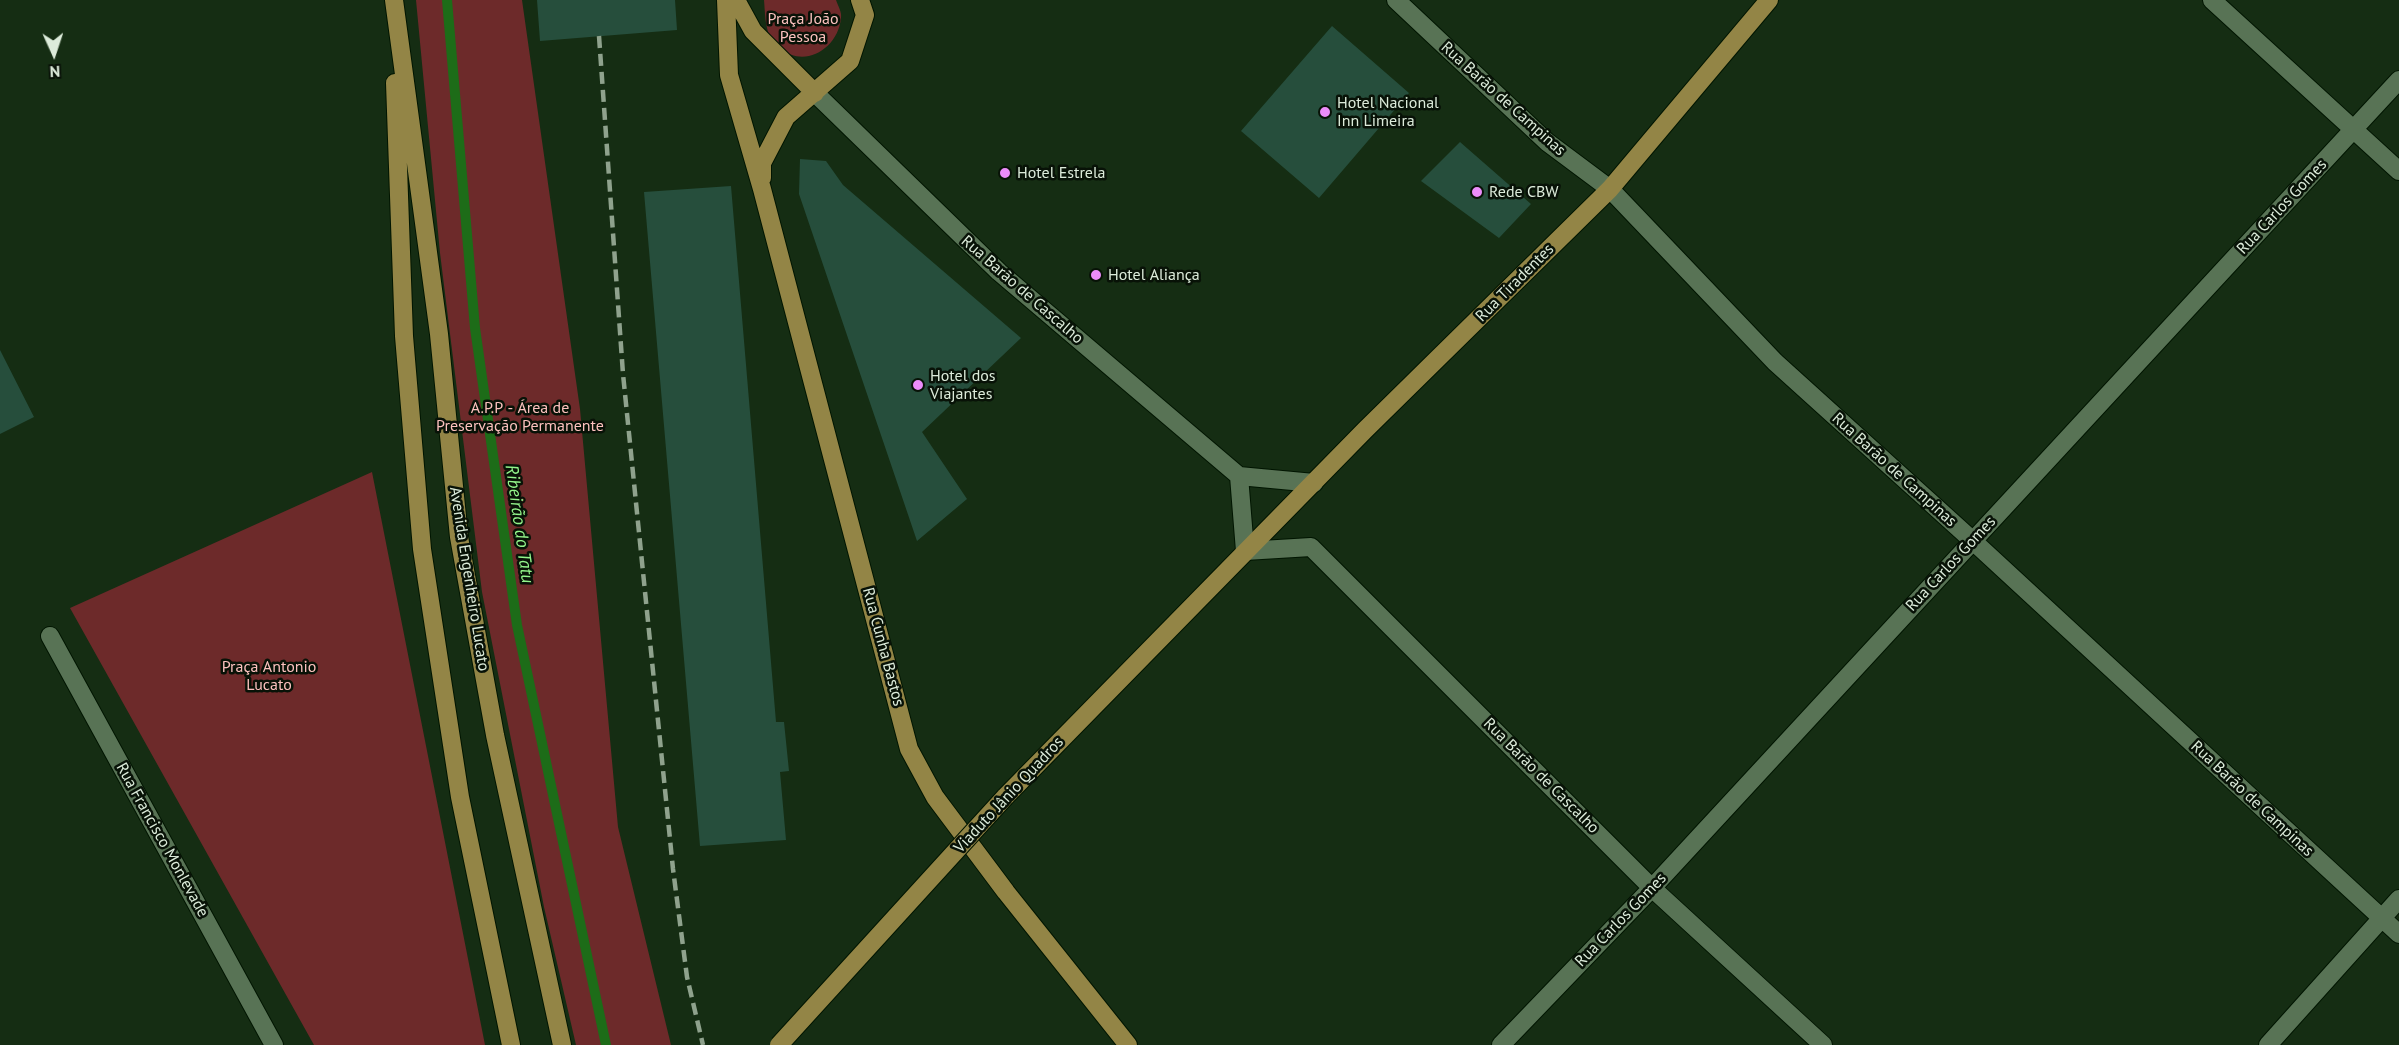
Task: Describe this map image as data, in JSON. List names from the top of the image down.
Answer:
{
  "streets": {
    "main road": [
      "Rua Tiradentes",
      "Avenida Engenheiro Lucato",
      "Rua Cunha Bastos",
      "Viaduto Jânio Quadros"
    ],
    "street": [
      "Rua Barão de Campinas",
      "Rua Carlos Gomes",
      "Rua Barão de Cascalho",
      "Rua Francisco Monlevade"
    ]
  },
  "crossings": [
    ["Rua Barão de Campinas", "Rua Carlos Gomes"],
    ["Rua Barão de Campinas", "Rua Tiradentes"],
    ["Rua Carlos Gomes", "Rua Barão de Cascalho"],
    ["Rua Tiradentes", "Rua Barão de Cascalho"],
    ["Rua Tiradentes", "Viaduto Jânio Quadros"],
    ["Rua Barão de Cascalho", "Rua Cunha Bastos"],
    ["Rua Barão de Cascalho", "Viaduto Jânio Quadros"]
  ],
  "water": ["Ribeirão do Tatu"],
  "parks": ["Praça João Pessoa", "A.P.P - Área de Preservação Permanente", "Praça Antonio Lucato"],
  "places": [
    "Hotel Nacional Inn Limeira",
    "Hotel Estrela",
    "Rede CBW",
    "Hotel Aliança",
    "Hotel dos Viajantes"
  ],
  "north": "bottom"
}
